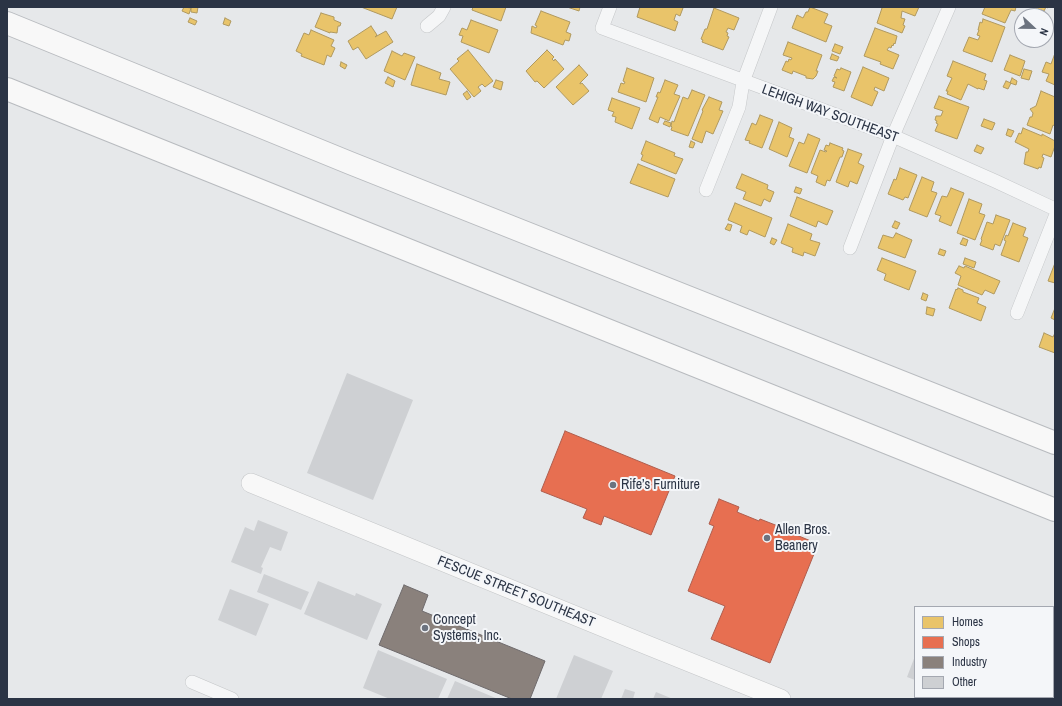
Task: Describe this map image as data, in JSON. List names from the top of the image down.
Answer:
{
  "streets": {
    "street": ["LEHIGH WAY SOUTHEAST", "FESCUE STREET SOUTHEAST"]
  },
  "places": ["Rife’s Furniture", "Allen Bros. Beanery", "Concept Systems, Inc."],
  "legend": [
    "Homes",
    "Shops",
    "Industry",
    "Other"
  ],
  "north": "right"
}
